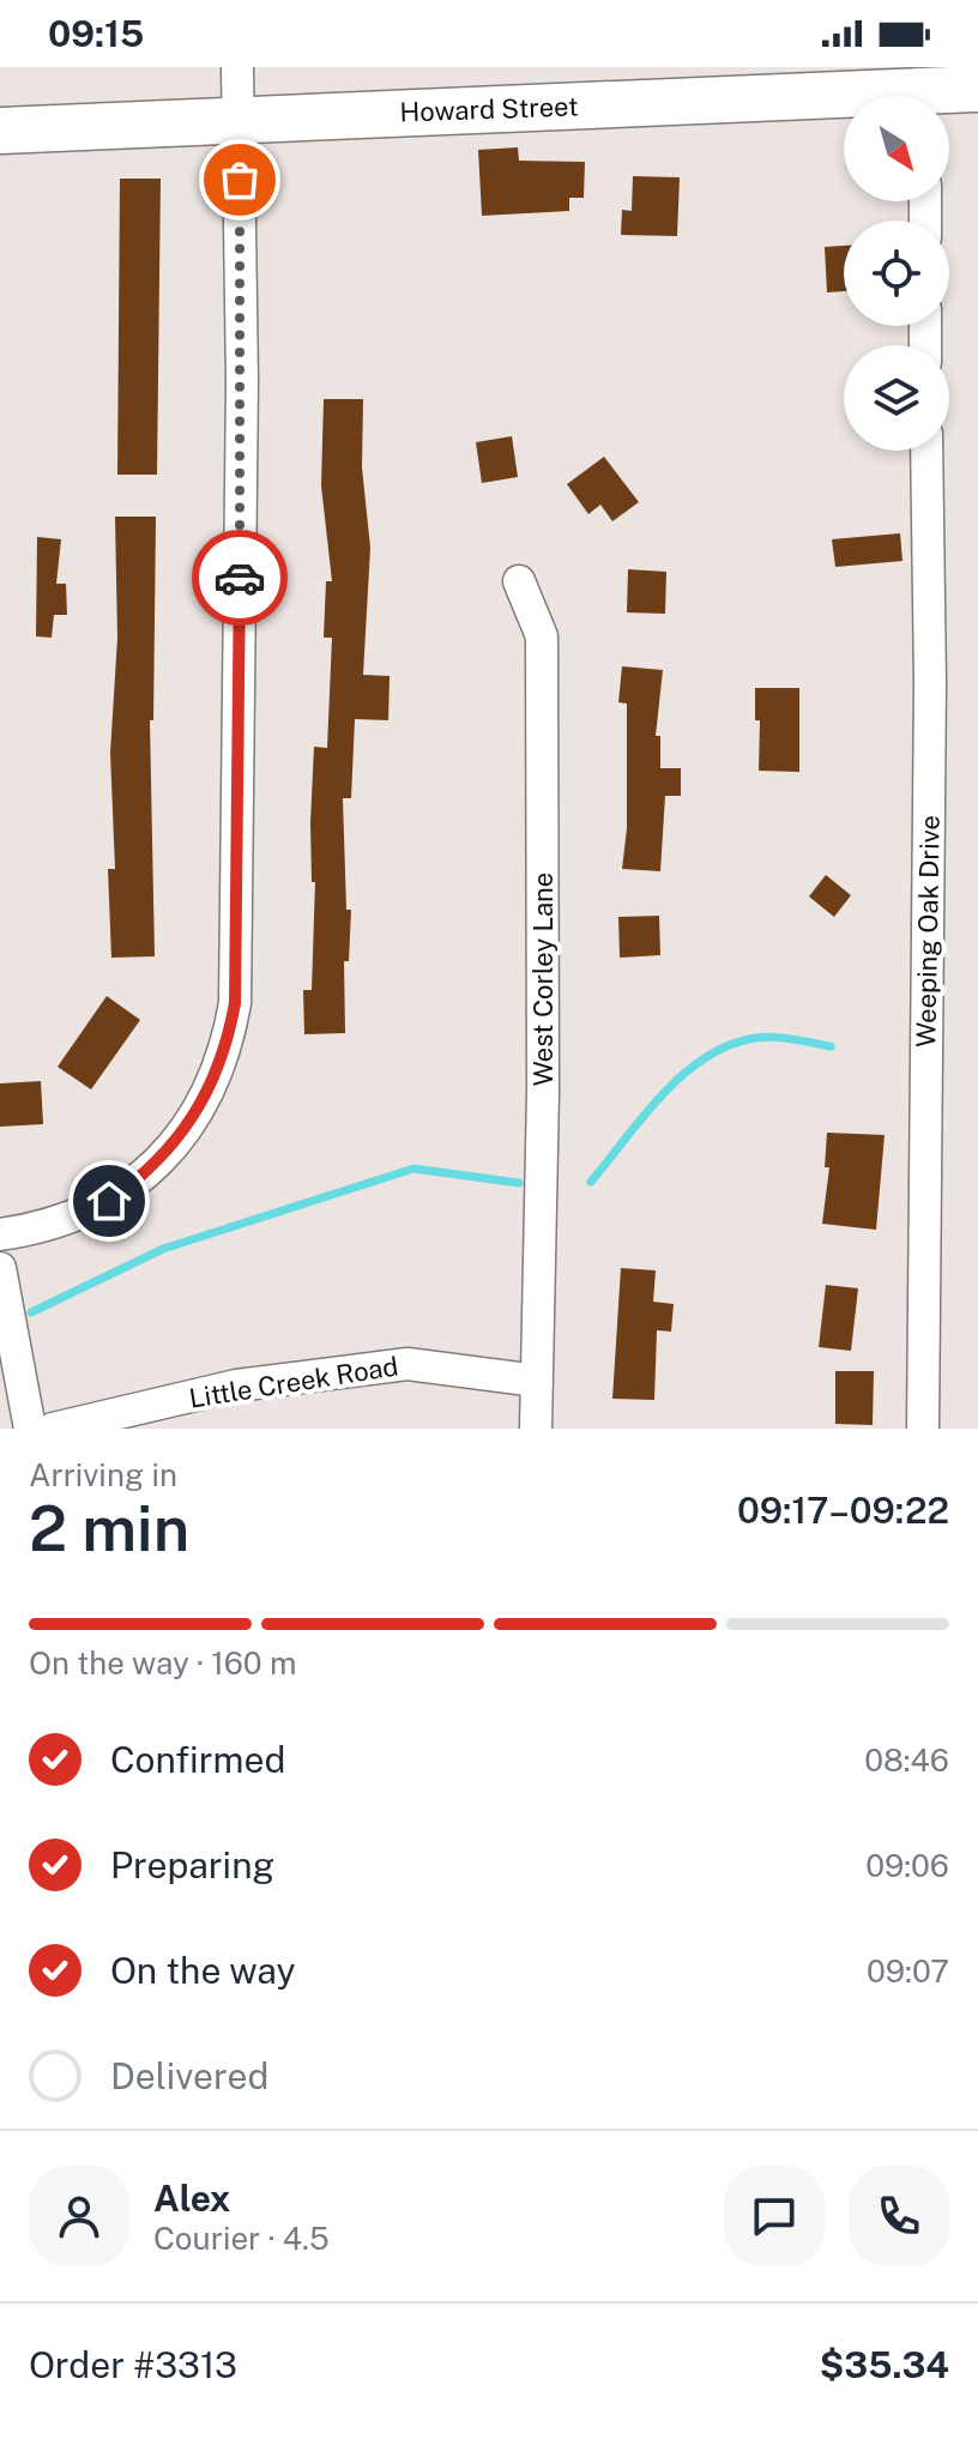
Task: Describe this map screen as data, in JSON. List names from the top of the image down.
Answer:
{
  "streets": {
    "street": [
      "Howard Street",
      "Weeping Oak Drive",
      "West Corley Lane",
      "Little Creek Road"
    ]
  },
  "crossings": [
    ["West Corley Lane", "Little Creek Road"]
  ],
  "north": "bottom right",
  "page": {
    "status": "09:15",
    "heading": ["2 min", "Arriving in", "09:17–09:22"],
    "panel": [
      "Alex",
      "Courier · 4.5",
      "Order #3313",
      "$35.34"
    ],
    "bar": "On the way · 160 m",
    "list": [
      ["Confirmed", "08:46"],
      ["Preparing", "09:06"],
      ["On the way", "09:07"],
      "Delivered"
    ]
  }
}
